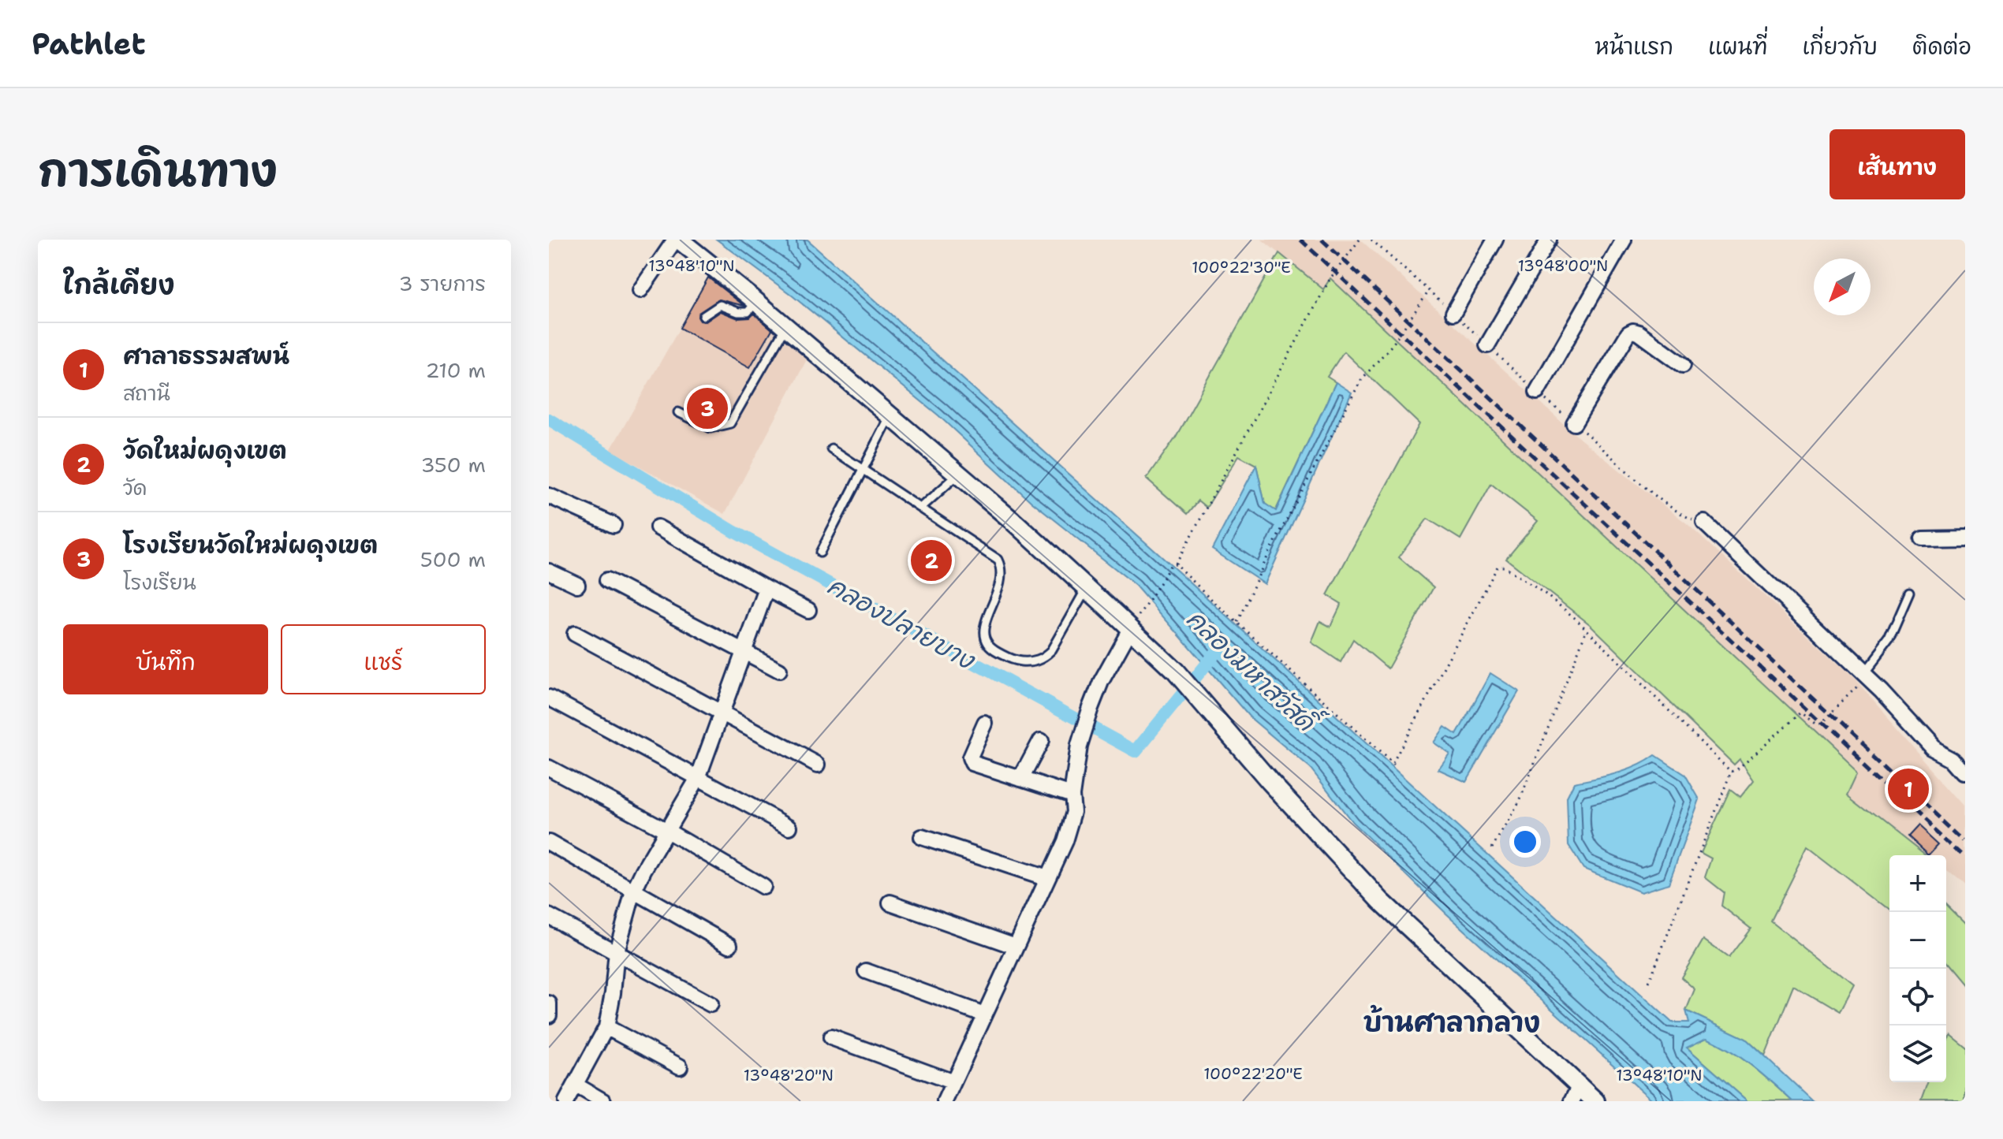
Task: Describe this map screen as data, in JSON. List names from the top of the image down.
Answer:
{
  "districts": ["บ้านศาลากลาง"],
  "water": ["คลองปลายบาง", "คลองมหาสวัสดิ์"],
  "north": "bottom left",
  "page": {
    "header": "Pathlet",
    "nav": [
      "หน้าแรก",
      "แผนที่",
      "เกี่ยวกับ",
      "ติดต่อ"
    ],
    "title": "การเดินทาง",
    "buttons": [
      "เส้นทาง",
      ["บันทึก", "แชร์"]
    ],
    "heading": ["ใกล้เคียง", "3 รายการ"],
    "list": [
      {
        "mark": "1",
        "name": "ศาลาธรรมสพน์",
        "note": "สถานี",
        "value": "210 m"
      },
      {
        "mark": "2",
        "name": "วัดใหม่ผดุงเขต",
        "note": "วัด",
        "value": "350 m"
      },
      {
        "mark": "3",
        "name": "โรงเรียนวัดใหม่ผดุงเขต",
        "note": "โรงเรียน",
        "value": "500 m"
      }
    ],
    "pins": ["3", "2", "1"],
    "map_buttons": ["+", "−"]
  },
  "coordinates": [
    "13°48'10\"N",
    "13°48'00\"N",
    "100°22'30\"E",
    "100°22'20\"E",
    "13°48'20\"N"
  ]
}
